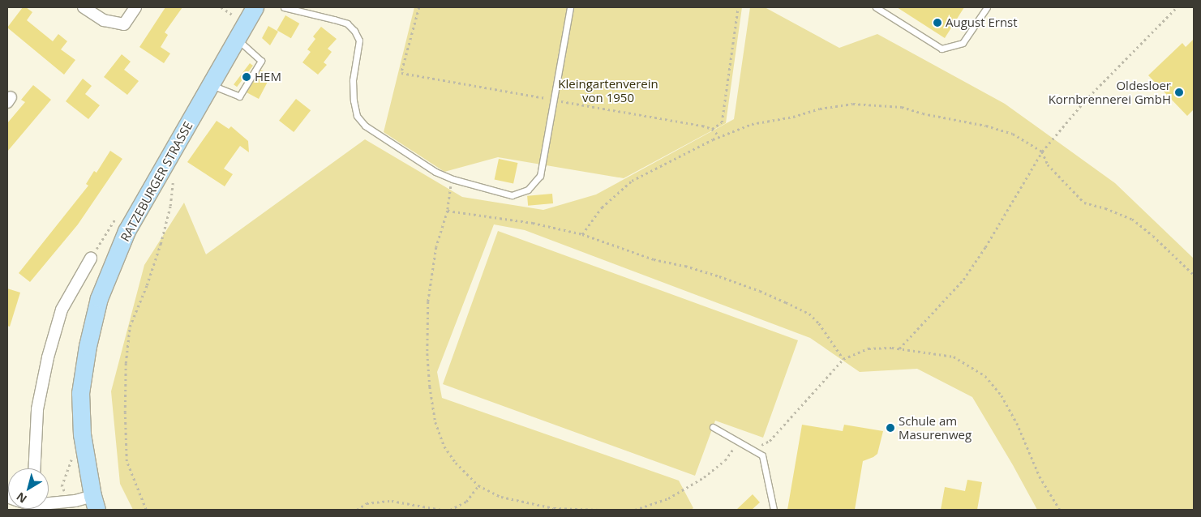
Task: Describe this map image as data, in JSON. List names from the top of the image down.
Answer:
{
  "streets": {
    "main road": ["RATZEBURGER STRASSE"]
  },
  "parks": ["Kleingartenverein von 1950"],
  "places": [
    "August Ernst",
    "HEM",
    "Oldesloer Kornbrennerei GmbH",
    "Schule am Masurenweg"
  ],
  "north": "bottom left"
}
